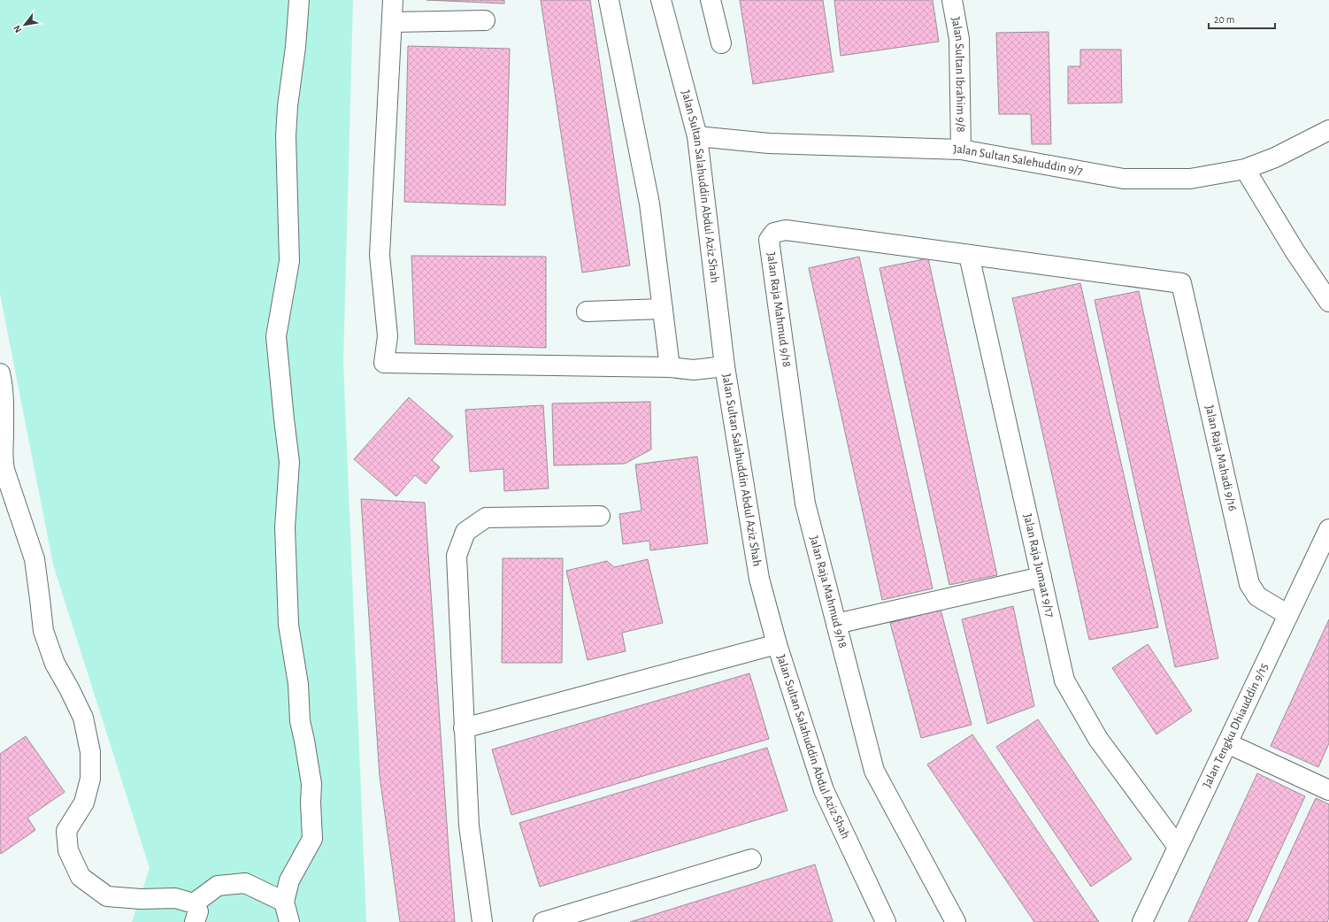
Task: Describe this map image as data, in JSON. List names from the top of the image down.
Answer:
{
  "streets": {
    "street": [
      "Jalan Sultan Ibrahim 9/8",
      "Jalan Sultan Salehuddin 9/7",
      "Jalan Sultan Salahuddin Abdul Aziz Shah",
      "Jalan Raja Mahmud 9/18",
      "Jalan Raja Mahadi 9/16",
      "Jalan Raja Jumaat 9/17",
      "Jalan Tengku Dhiauddin 9/15"
    ]
  },
  "crossings": [
    ["Jalan Sultan Ibrahim 9/8", "Jalan Sultan Salehuddin 9/7"],
    ["Jalan Sultan Salehuddin 9/7", "Jalan Sultan Salahuddin Abdul Aziz Shah"],
    ["Jalan Raja Mahmud 9/18", "Jalan Raja Mahadi 9/16"],
    ["Jalan Raja Mahmud 9/18", "Jalan Raja Jumaat 9/17"],
    ["Jalan Raja Mahadi 9/16", "Jalan Raja Jumaat 9/17"],
    ["Jalan Raja Mahadi 9/16", "Jalan Tengku Dhiauddin 9/15"],
    ["Jalan Raja Jumaat 9/17", "Jalan Tengku Dhiauddin 9/15"]
  ],
  "scale_bar": "20 m",
  "north": "bottom left"
}
